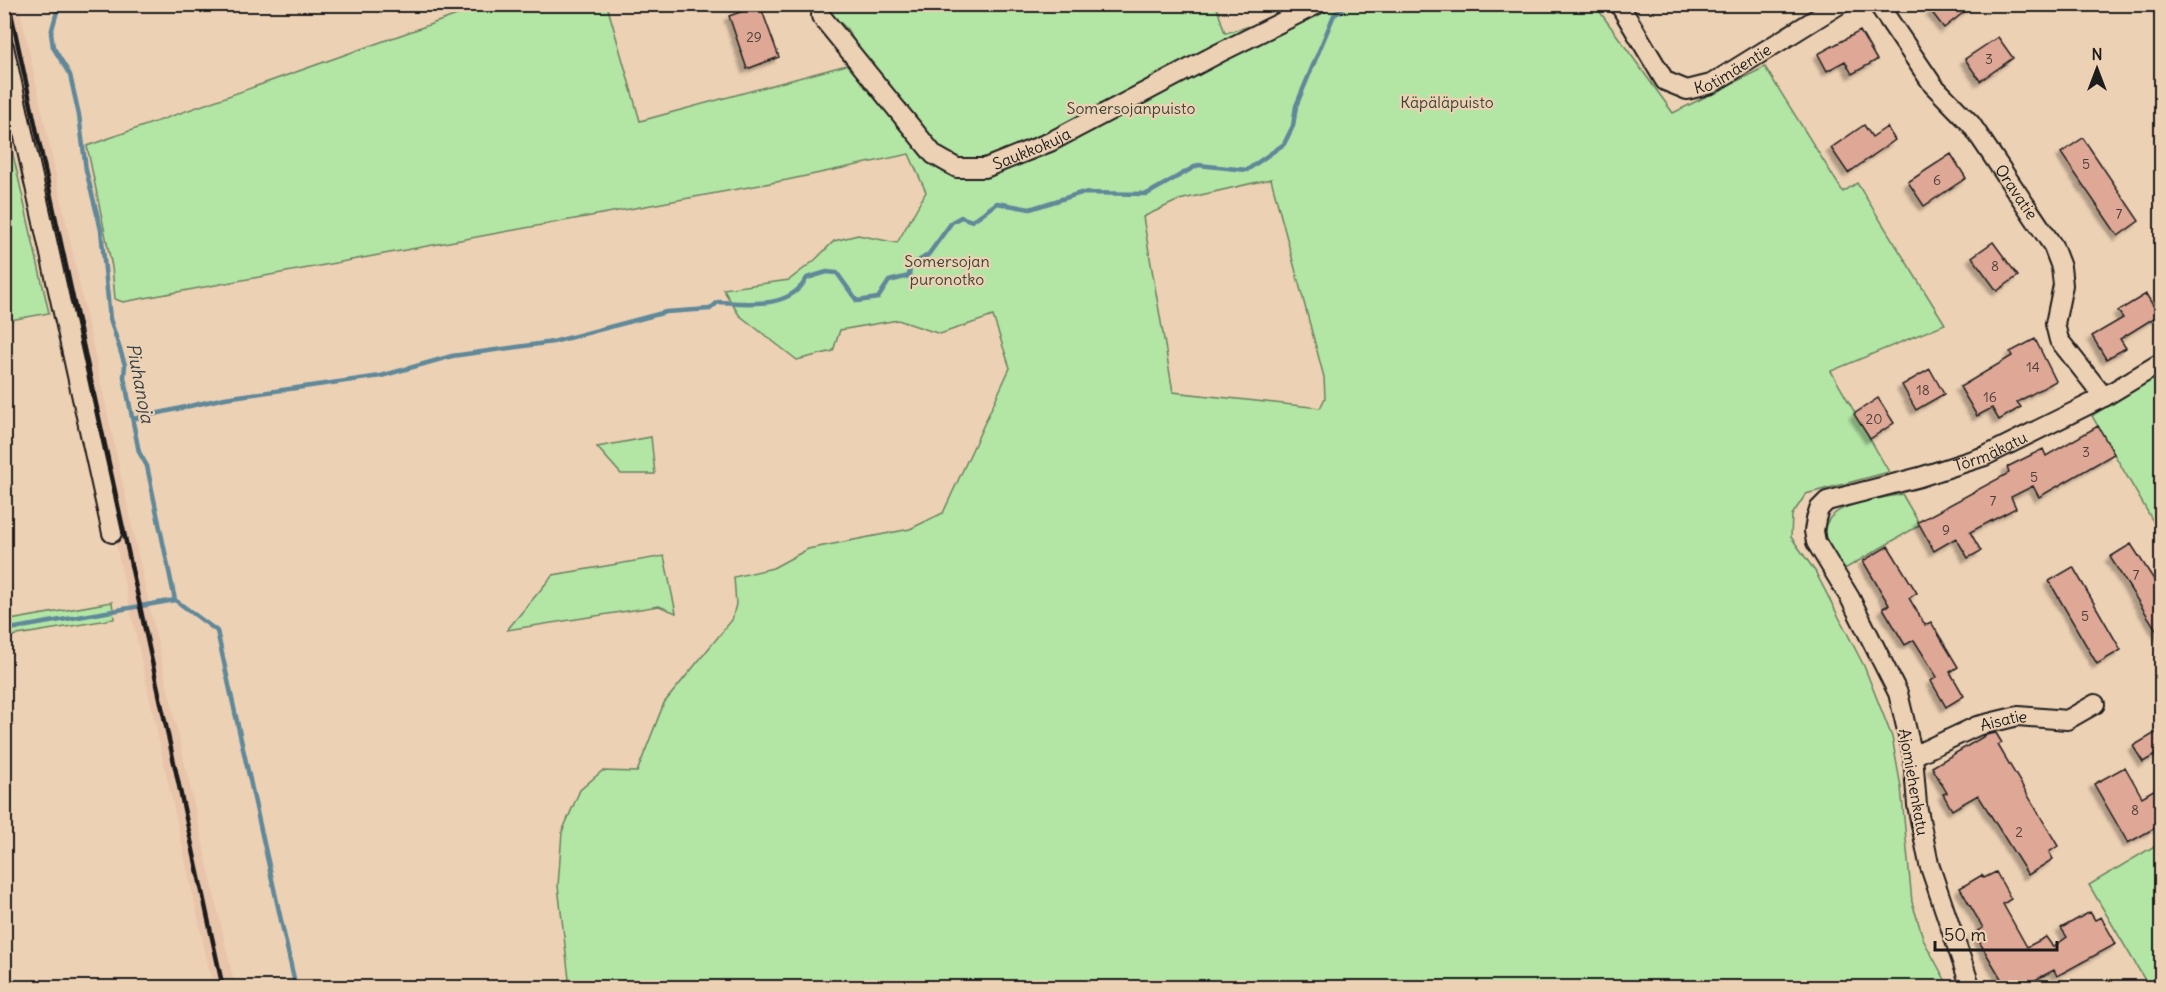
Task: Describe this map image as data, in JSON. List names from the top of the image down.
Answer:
{
  "streets": {
    "street": [
      "Kotimäentie",
      "Saukkokuja",
      "Oravatie",
      "Törmäkatu",
      "Aisatie",
      "Ajomiehenkatu"
    ]
  },
  "crossings": [
    ["Oravatie", "Törmäkatu"],
    ["Törmäkatu", "Ajomiehenkatu"],
    ["Aisatie", "Ajomiehenkatu"]
  ],
  "water": ["Piuhanoja"],
  "parks": ["Käpäläpuisto", "Somersojanpuisto", "Somersojan puronotko"],
  "house_numbers": [
    "29",
    "3",
    "5",
    "6",
    "7",
    "8",
    "14",
    "18",
    "16",
    "20",
    "3",
    "5",
    "7",
    "9",
    "7",
    "5",
    "8",
    "2"
  ],
  "scale_bar": "50 m",
  "north": "top"
}
